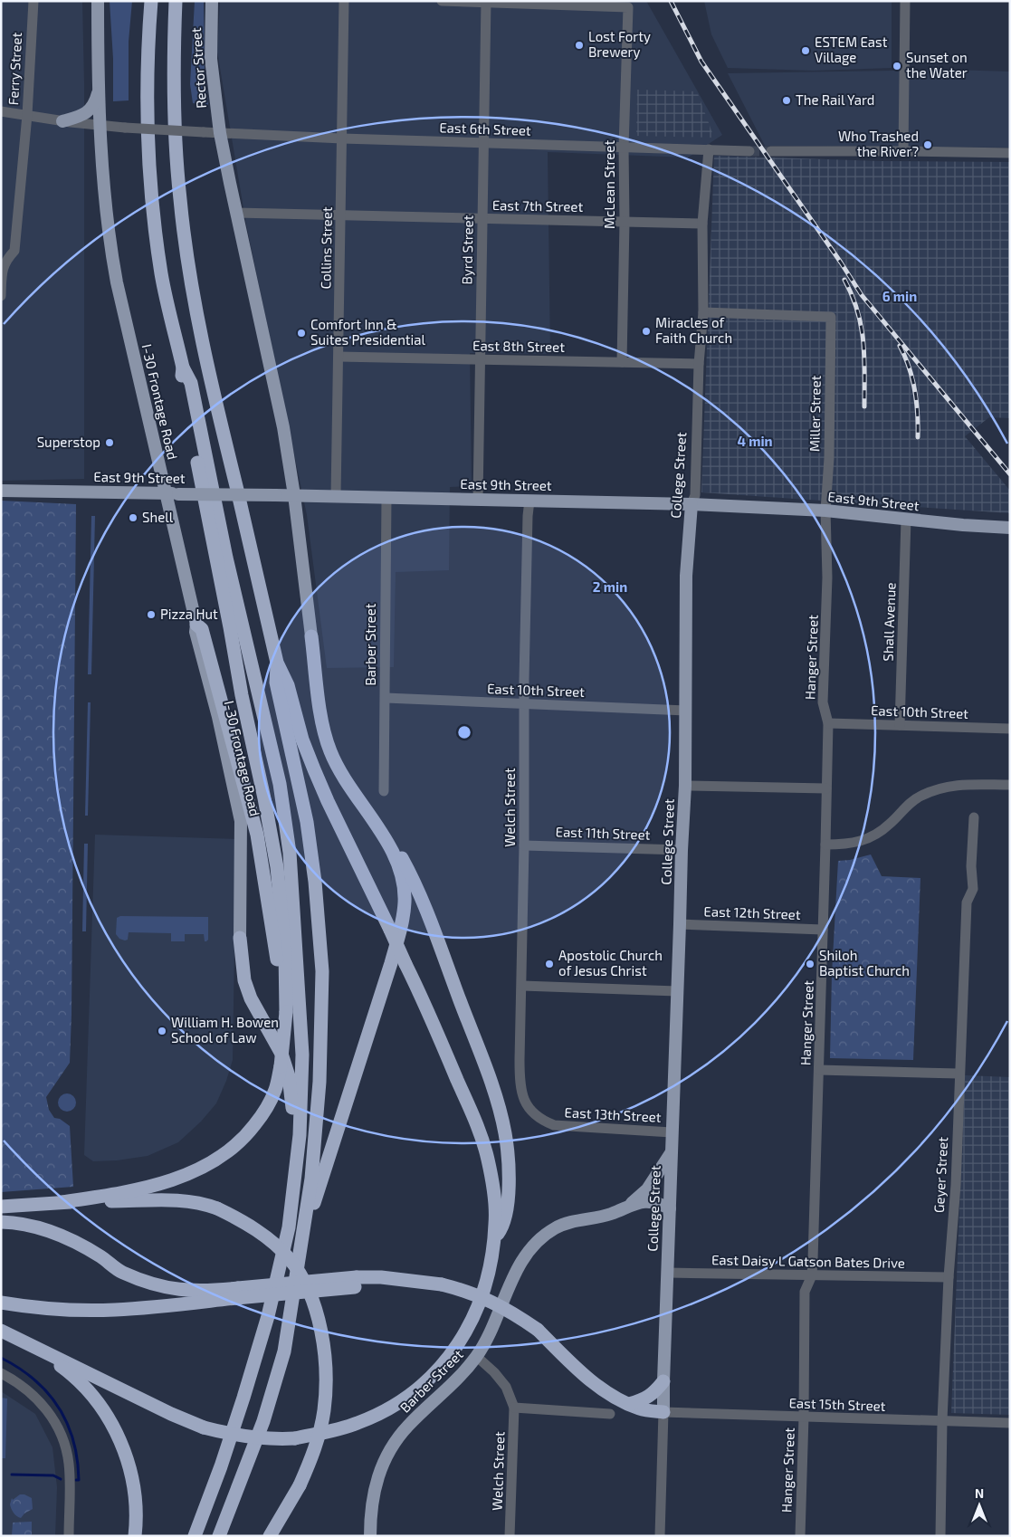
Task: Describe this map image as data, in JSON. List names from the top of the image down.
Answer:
{
  "streets": {
    "main road": [
      "Rector Street",
      "I-30 Frontage Road",
      "College Street",
      "East 9th Street",
      "Barber Street"
    ],
    "street": [
      "Ferry Street",
      "East 6th Street",
      "McLean Street",
      "East 7th Street",
      "Collins Street",
      "Byrd Street",
      "East 8th Street",
      "Miller Street",
      "Shall Avenue",
      "Hanger Street",
      "East 10th Street",
      "Welch Street",
      "East 11th Street",
      "East 12th Street",
      "East 13th Street",
      "Geyer Street",
      "East Daisy L Gatson Bates Drive",
      "East 15th Street"
    ]
  },
  "crossings": [
    ["Rector Street", "East 6th Street"],
    ["East 6th Street", "McLean Street"],
    ["East 6th Street", "Collins Street"],
    ["East 6th Street", "Byrd Street"],
    ["East 6th Street", "I-30 Frontage Road"],
    ["East 6th Street", "College Street"],
    ["McLean Street", "East 7th Street"],
    ["McLean Street", "Byrd Street"],
    ["McLean Street", "East 8th Street"],
    ["East 7th Street", "Collins Street"],
    ["East 7th Street", "Byrd Street"],
    ["East 7th Street", "College Street"],
    ["Collins Street", "East 8th Street"],
    ["Collins Street", "East 9th Street"],
    ["Byrd Street", "East 8th Street"],
    ["Byrd Street", "East 9th Street"],
    ["East 8th Street", "College Street"],
    ["I-30 Frontage Road", "East 9th Street"],
    ["Miller Street", "College Street"],
    ["Miller Street", "East 9th Street"],
    ["Miller Street", "Hanger Street"],
    ["College Street", "East 9th Street"],
    ["College Street", "Barber Street"],
    ["College Street", "East 10th Street"],
    ["College Street", "East 11th Street"],
    ["College Street", "East 12th Street"],
    ["College Street", "East 13th Street"],
    ["College Street", "East Daisy L Gatson Bates Drive"],
    ["College Street", "East 15th Street"],
    ["East 9th Street", "Shall Avenue"],
    ["East 9th Street", "Barber Street"],
    ["East 9th Street", "Hanger Street"],
    ["East 9th Street", "Welch Street"],
    ["Shall Avenue", "East 10th Street"],
    ["Barber Street", "East 10th Street"],
    ["Hanger Street", "East 10th Street"],
    ["Hanger Street", "East 12th Street"],
    ["Hanger Street", "East Daisy L Gatson Bates Drive"],
    ["Hanger Street", "East 15th Street"],
    ["East 10th Street", "Welch Street"],
    ["Welch Street", "East 11th Street"],
    ["Welch Street", "East 13th Street"],
    ["Geyer Street", "East Daisy L Gatson Bates Drive"],
    ["Geyer Street", "East 15th Street"]
  ],
  "places": [
    "Lost Forty Brewery",
    "ESTEM East Village",
    "Sunset on the Water",
    "The Rail Yard",
    "Who Trashed the River?",
    "Miracles of Faith Church",
    "Comfort Inn & Suites Presidential",
    "Superstop",
    "Shell",
    "Pizza Hut",
    "Apostolic Church of Jesus Christ",
    "Shiloh Baptist Church",
    "William H. Bowen School of Law"
  ],
  "north": "top",
  "rings": ["6 min", "4 min", "2 min"]
}
